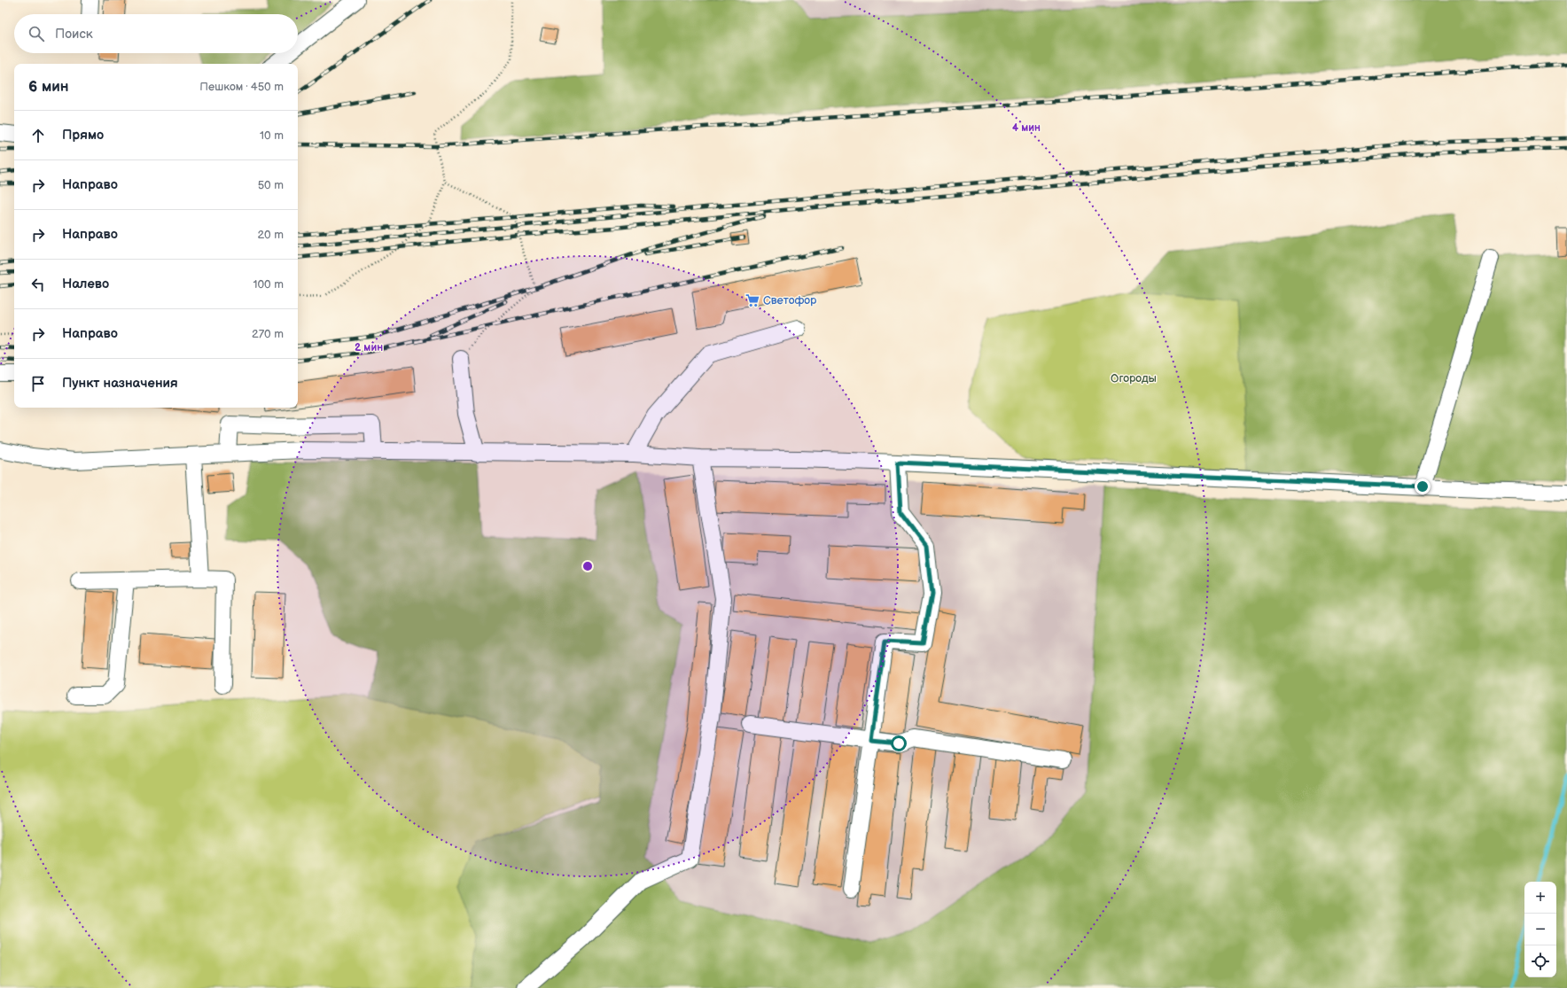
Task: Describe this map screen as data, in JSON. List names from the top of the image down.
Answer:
{
  "parks": ["Огороды"],
  "places": {
    "supermarket": ["Светофор"]
  },
  "page": {
    "search": "Поиск",
    "heading": ["6 мин", "Пешком · 450 m"],
    "list": [
      ["Прямо", "10 m"],
      ["Направо", "50 m"],
      ["Направо", "20 m"],
      ["Налево", "100 m"],
      ["Направо", "270 m"],
      "Пункт назначения"
    ],
    "map_buttons": ["+", "−"]
  },
  "rings": ["4 мин", "2 мин"]
}
